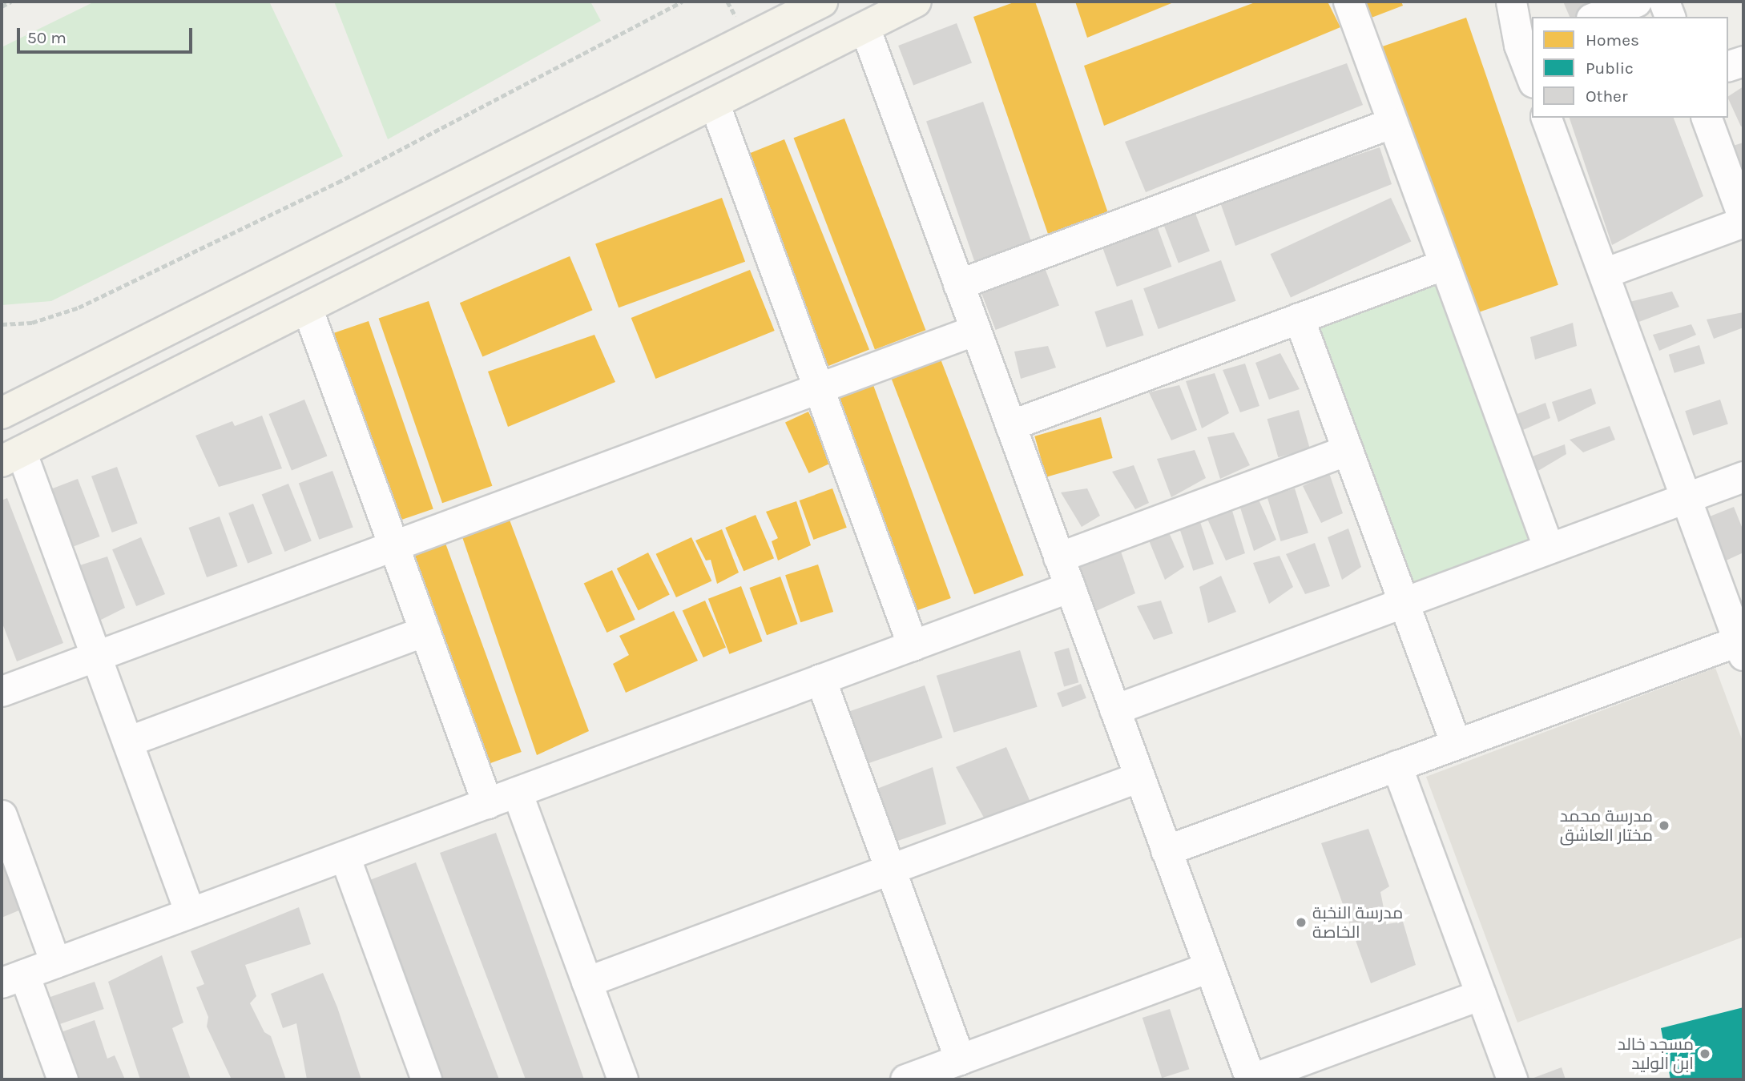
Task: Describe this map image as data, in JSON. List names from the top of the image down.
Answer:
{
  "places": ["مدرسة محمد مختار العاشق", "مدرسة النخبة الخاصة", "مسجد خالد ابن الوليد"],
  "legend": ["Homes", "Public", "Other"],
  "scale_bar": "50 m"
}
